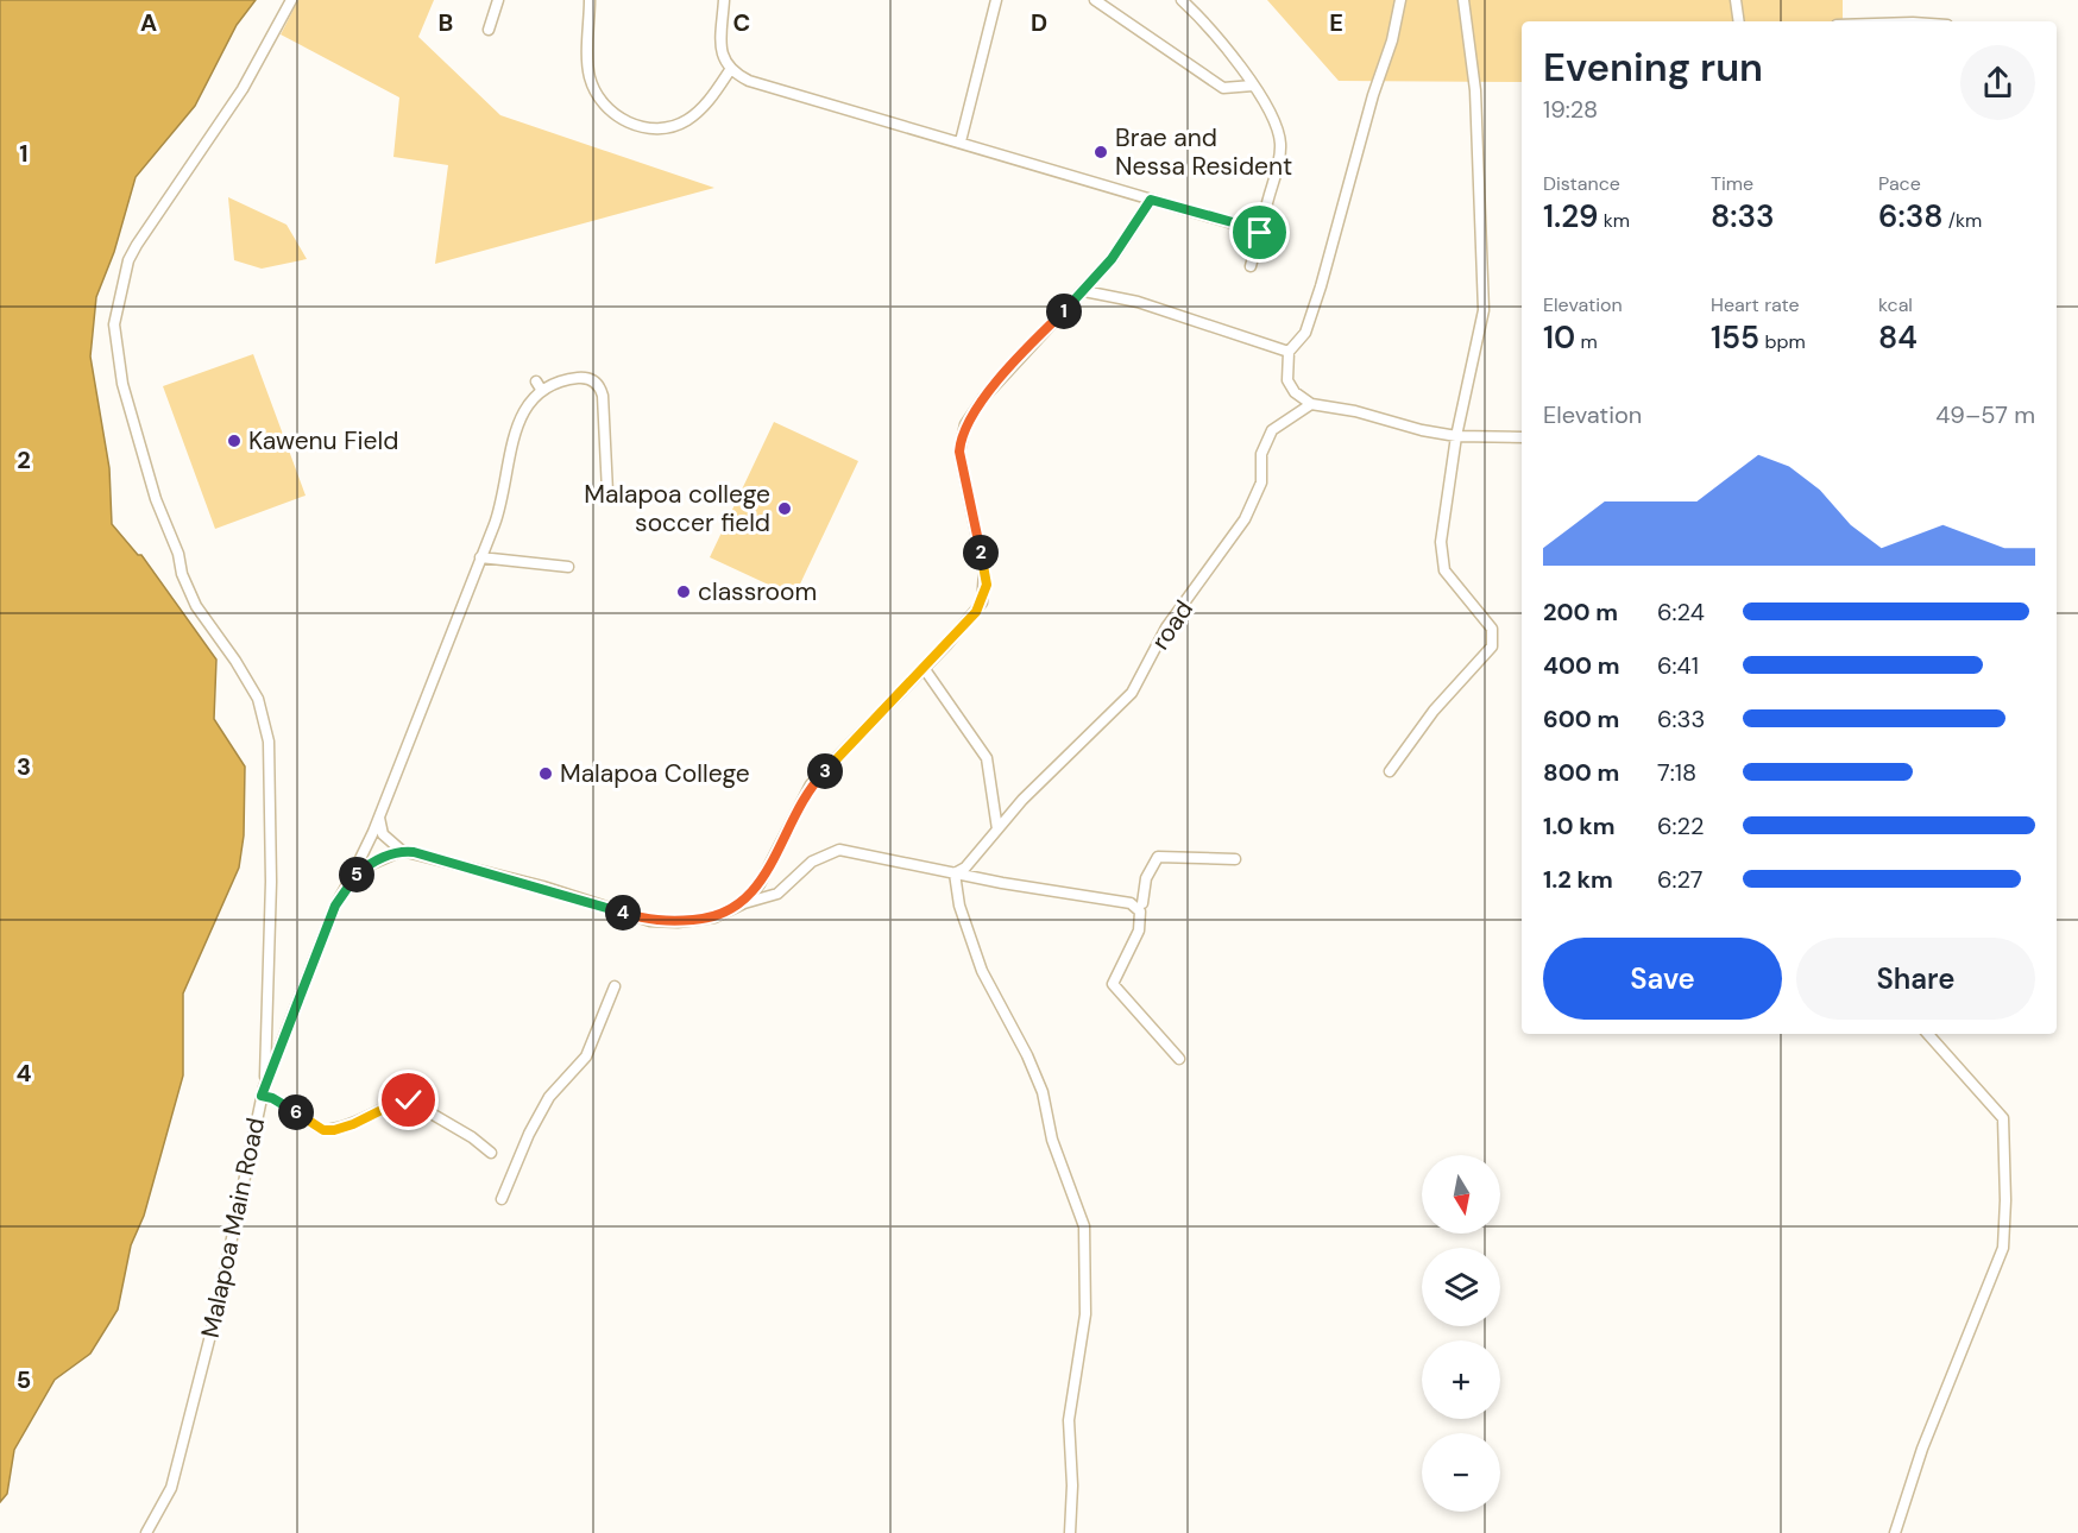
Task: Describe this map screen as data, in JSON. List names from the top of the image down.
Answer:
{
  "streets": {
    "street": ["road", "Malapoa Main Road"]
  },
  "places": [
    "Brae and Nessa Resident",
    "Kawenu Field",
    "Malapoa college soccer field",
    "classroom",
    "Malapoa College"
  ],
  "north": "bottom",
  "page": {
    "heading": ["Evening run", "19:28"],
    "stats": [
      ["Distance", "1.29 km"],
      ["Time", "8:33"],
      ["Pace", "6:38 /km"],
      ["Elevation", "10 m"],
      ["Heart rate", "155 bpm"],
      ["kcal", "84"]
    ],
    "pins": [
      "1",
      "2",
      "3",
      "5",
      "4",
      "6"
    ],
    "chart": ["Elevation", "49–57 m"],
    "list": [
      {
        "name": "200 m",
        "note": "6:24"
      },
      {
        "name": "400 m",
        "note": "6:41"
      },
      {
        "name": "600 m",
        "note": "6:33"
      },
      {
        "name": "800 m",
        "note": "7:18"
      },
      {
        "name": "1.0 km",
        "note": "6:22"
      },
      {
        "name": "1.2 km",
        "note": "6:27"
      }
    ],
    "buttons": ["Save", "Share"],
    "map_buttons": ["+", "−"]
  },
  "grid": {
    "columns": [
      "A",
      "B",
      "C",
      "D",
      "E"
    ],
    "rows": [
      "1",
      "2",
      "3",
      "4",
      "5"
    ]
  }
}
